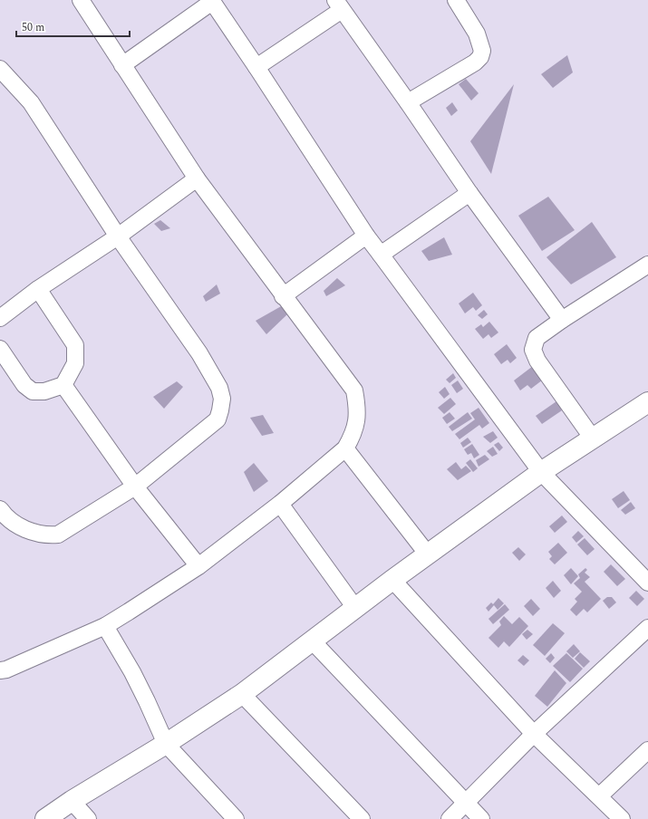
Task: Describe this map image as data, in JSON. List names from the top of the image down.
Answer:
{
  "scale_bar": "50 m"
}
